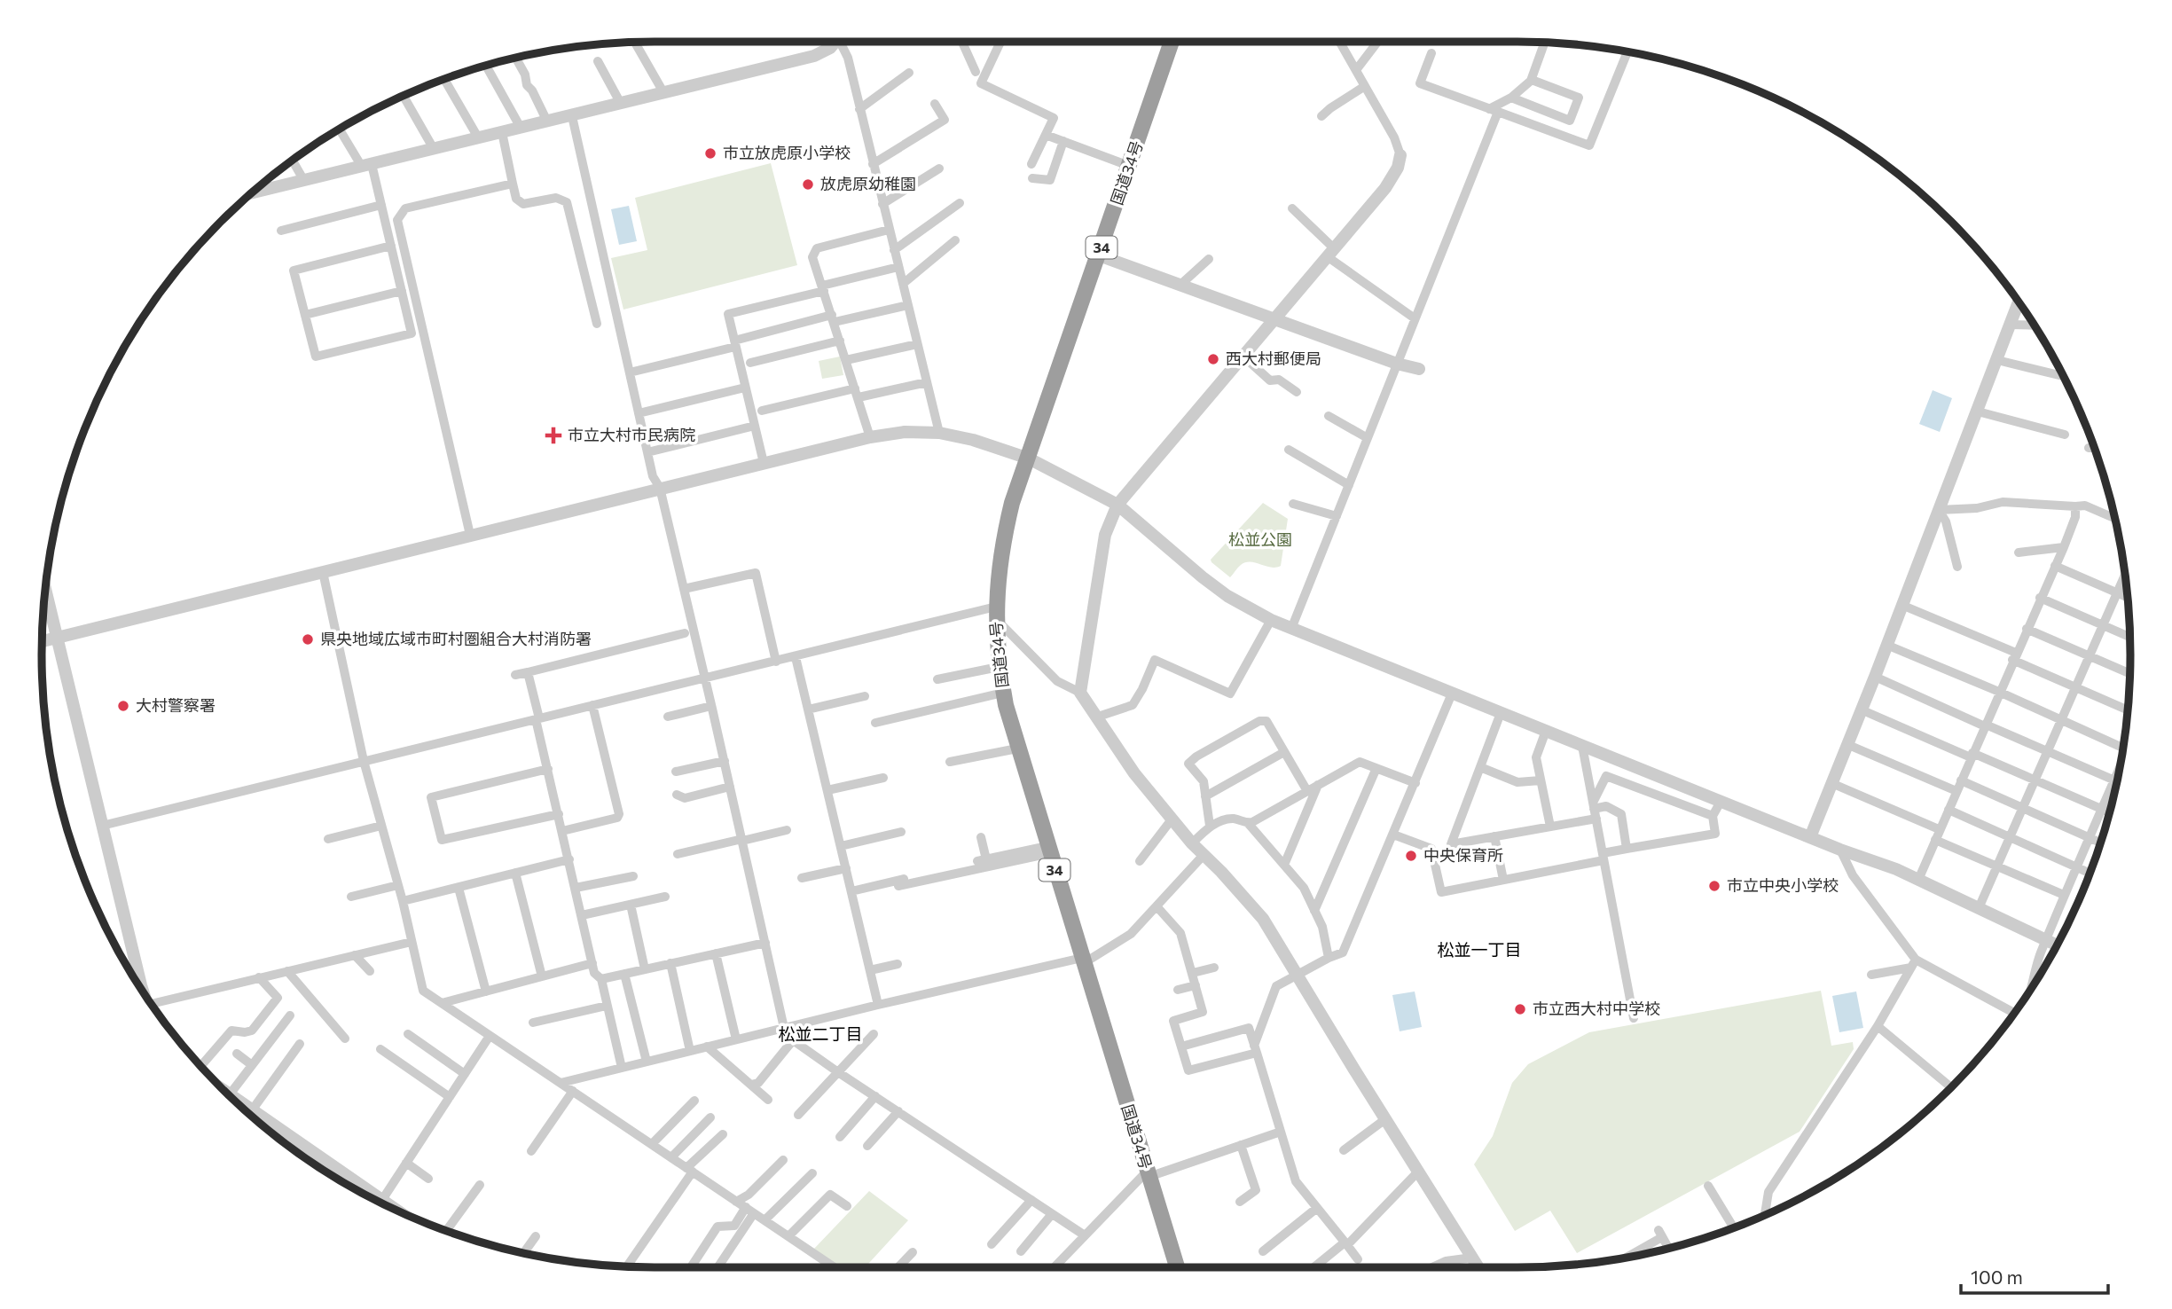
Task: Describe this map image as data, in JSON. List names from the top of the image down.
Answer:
{
  "streets": {
    "highway": ["国道34号", "34"]
  },
  "districts": ["松並一丁目", "松並二丁目"],
  "parks": ["松並公園"],
  "places": {
    "other": [
      "市立放虎原小学校",
      "放虎原幼稚園",
      "西大村郵便局",
      "県央地域広域市町村圏組合大村消防署",
      "大村警察署",
      "中央保育所",
      "市立中央小学校",
      "市立西大村中学校"
    ],
    "health": ["市立大村市民病院"]
  },
  "scale_bar": "100 m"
}
